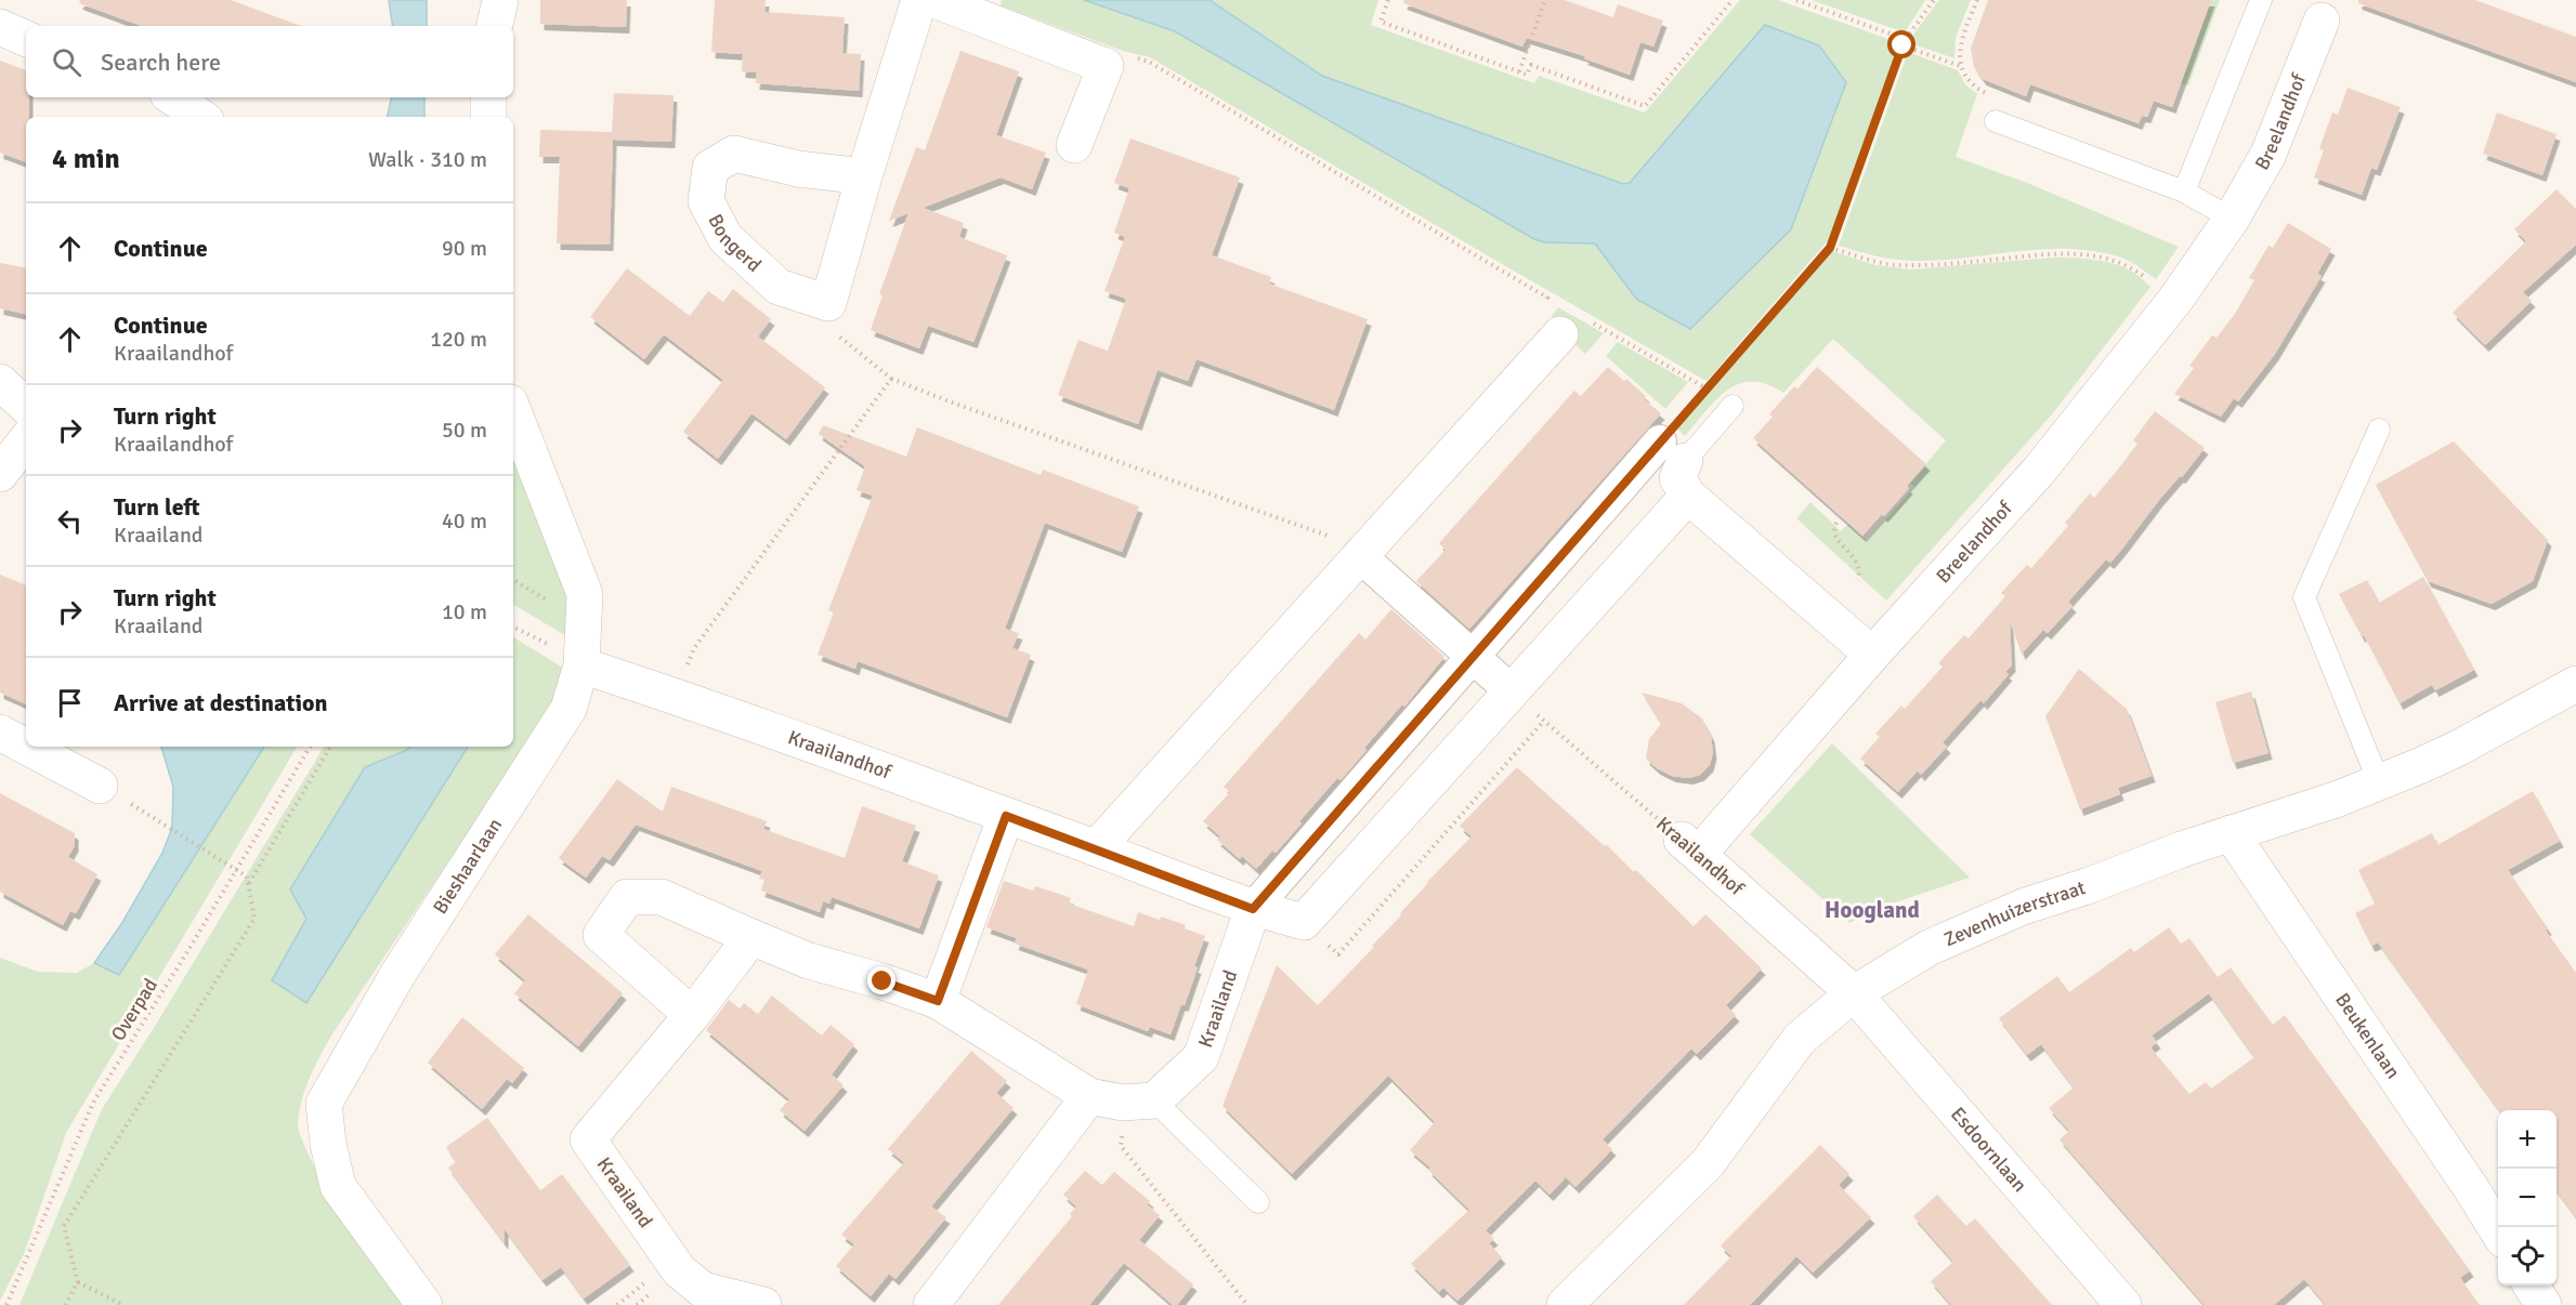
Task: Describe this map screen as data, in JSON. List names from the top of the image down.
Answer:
{
  "streets": {
    "street": [
      "Breelandhof",
      "Bongerd",
      "Kraailandhof",
      "Bieshaarlaan",
      "Zevenhuizerstraat",
      "Kraailand",
      "Beukenlaan",
      "Esdoornlaan"
    ],
    "path": ["Overpad"]
  },
  "crossings": [
    ["Breelandhof", "Kraailandhof"],
    ["Kraailandhof", "Bieshaarlaan"],
    ["Kraailandhof", "Zevenhuizerstraat"],
    ["Kraailandhof", "Kraailand"],
    ["Kraailandhof", "Esdoornlaan"],
    ["Zevenhuizerstraat", "Beukenlaan"],
    ["Zevenhuizerstraat", "Esdoornlaan"]
  ],
  "districts": ["Hoogland"],
  "page": {
    "search": "Search here",
    "heading": ["4 min", "Walk · 310 m"],
    "list": [
      ["Continue", "90 m"],
      ["Continue", "Kraailandhof", "120 m"],
      ["Turn right", "Kraailandhof", "50 m"],
      ["Turn left", "Kraailand", "40 m"],
      ["Turn right", "Kraailand", "10 m"],
      "Arrive at destination"
    ],
    "map_buttons": ["+", "−"]
  }
}
